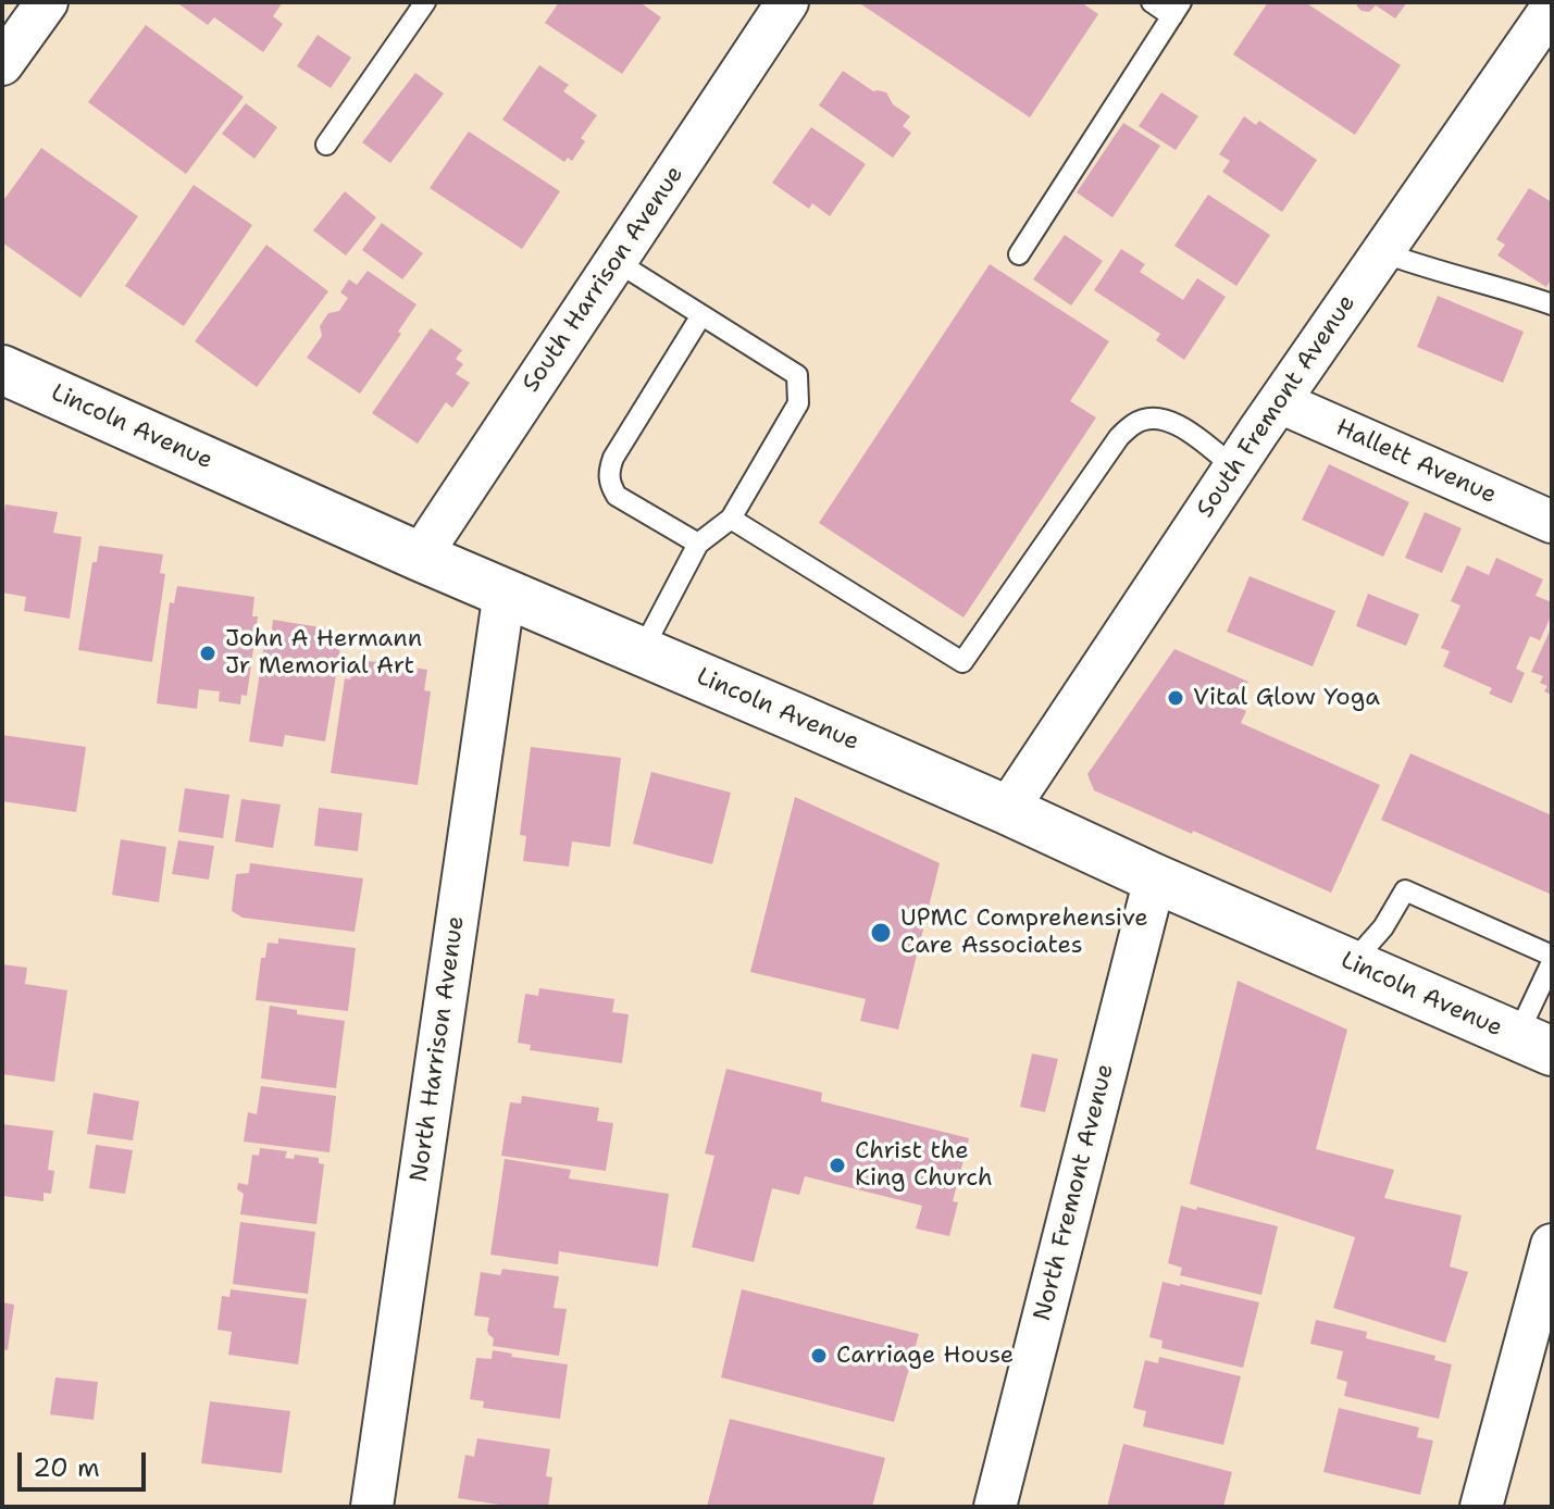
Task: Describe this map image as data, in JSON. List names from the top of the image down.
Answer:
{
  "streets": {
    "street": [
      "South Harrison Avenue",
      "South Fremont Avenue",
      "Lincoln Avenue",
      "Hallett Avenue",
      "North Harrison Avenue",
      "North Fremont Avenue"
    ]
  },
  "crossings": [
    ["South Harrison Avenue", "Lincoln Avenue"],
    ["South Fremont Avenue", "Lincoln Avenue"],
    ["South Fremont Avenue", "Hallett Avenue"],
    ["Lincoln Avenue", "North Harrison Avenue"],
    ["Lincoln Avenue", "North Fremont Avenue"]
  ],
  "places": [
    "John A Hermann Jr Memorial Art",
    "Vital Glow Yoga",
    "UPMC Comprehensive Care Associates",
    "Christ the King Church",
    "Carriage House"
  ],
  "scale_bar": "20 m"
}
